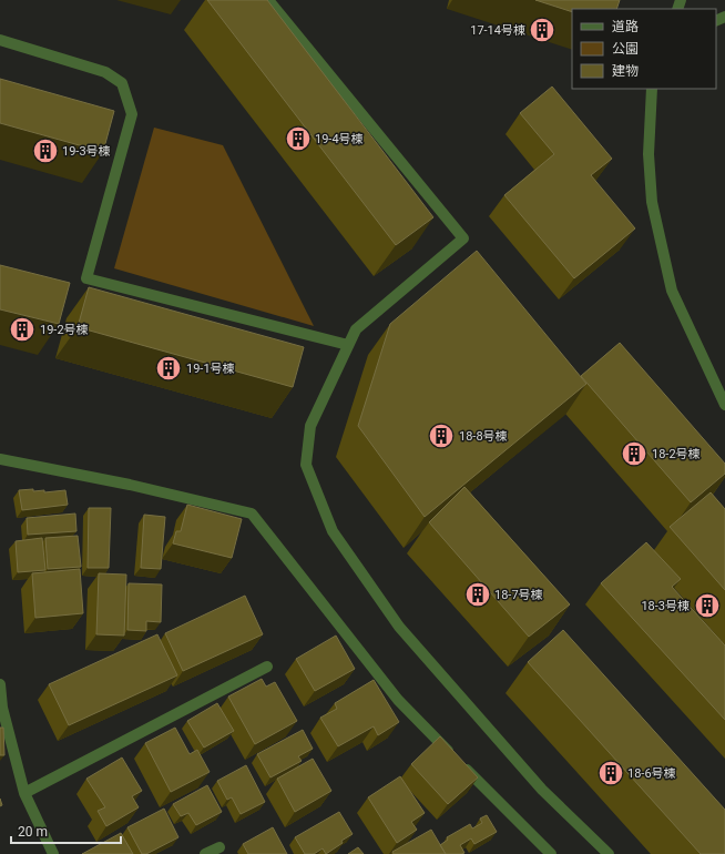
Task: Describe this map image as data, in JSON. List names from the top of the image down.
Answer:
{
  "places": {
    "building": [
      "17-14号棟",
      "19-4号棟",
      "19-3号棟",
      "19-2号棟",
      "19-1号棟",
      "18-8号棟",
      "18-2号棟",
      "18-7号棟",
      "18-3号棟",
      "18-6号棟"
    ]
  },
  "legend": ["道路", "公園", "建物"],
  "scale_bar": "20 m"
}
